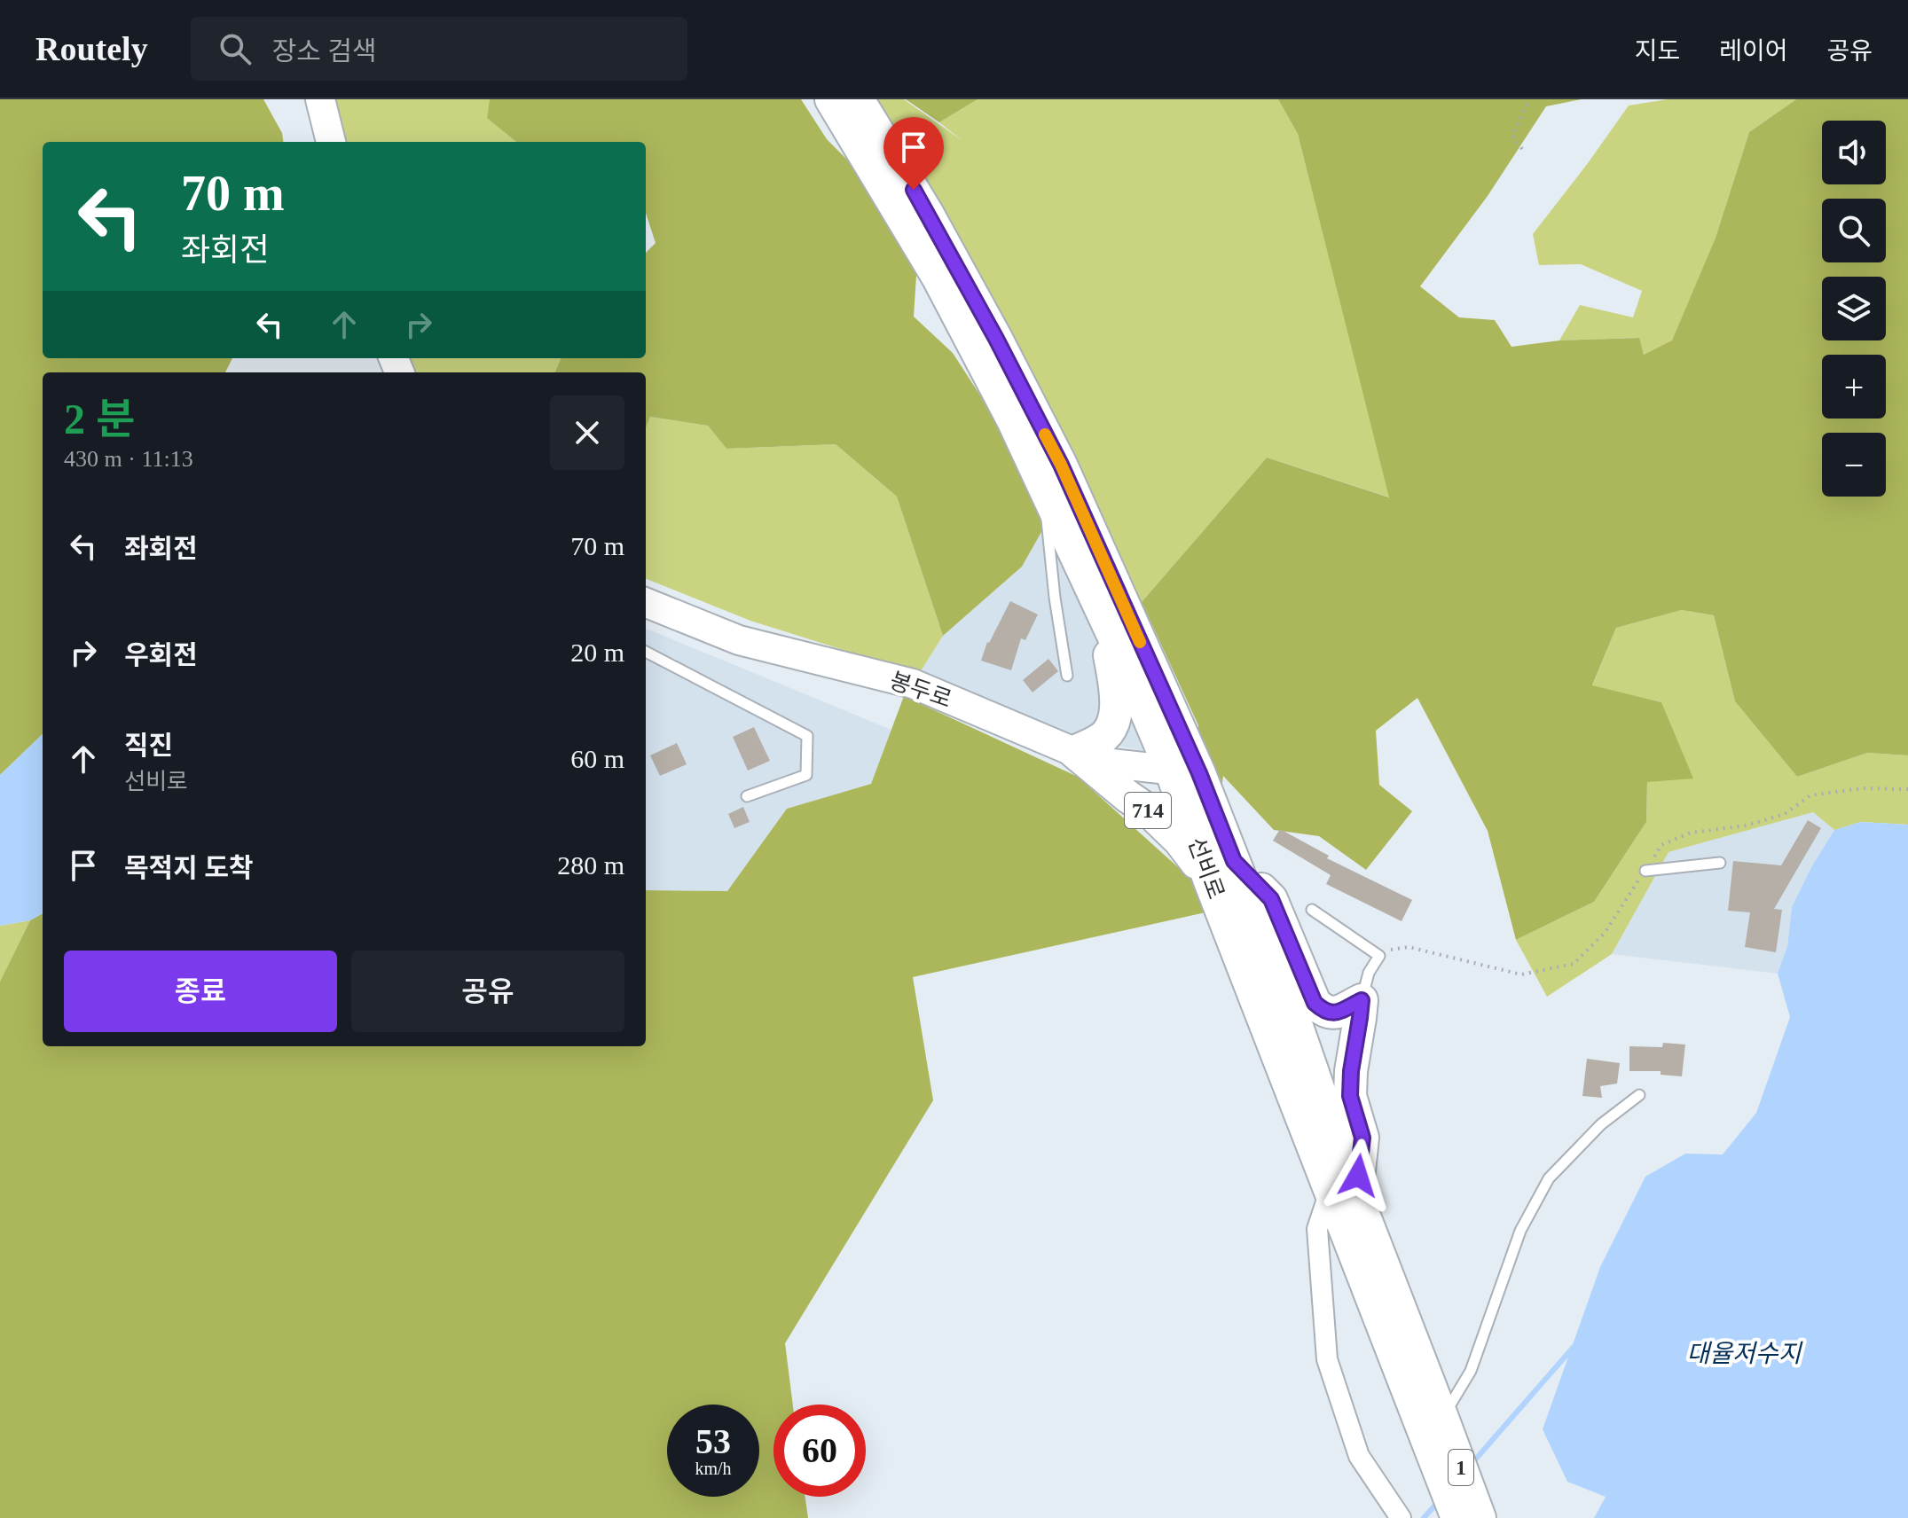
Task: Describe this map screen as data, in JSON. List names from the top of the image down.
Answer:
{
  "streets": {
    "main road": [
      "봉두로",
      "714",
      "선비로",
      "1"
    ]
  },
  "crossings": [
    ["봉두로", "714"],
    ["봉두로", "선비로"],
    ["714", "선비로"],
    ["선비로", "1"]
  ],
  "water": ["대율저수지"],
  "page": {
    "header": "Routely",
    "search": "장소 검색",
    "nav": ["지도", "레이어", "공유"],
    "map_buttons": ["+", "−"],
    "turn": ["70 m", "좌회전"],
    "heading": ["2 분", "430 m · 11:13"],
    "list": [
      {
        "name": "좌회전",
        "value": "70 m"
      },
      {
        "name": "우회전",
        "value": "20 m"
      },
      {
        "name": "직진",
        "note": "선비로",
        "value": "60 m"
      },
      {
        "name": "목적지 도착",
        "value": "280 m"
      }
    ],
    "buttons": ["종료", "공유"],
    "speed": "53 km/h",
    "limit": "60"
  }
}
